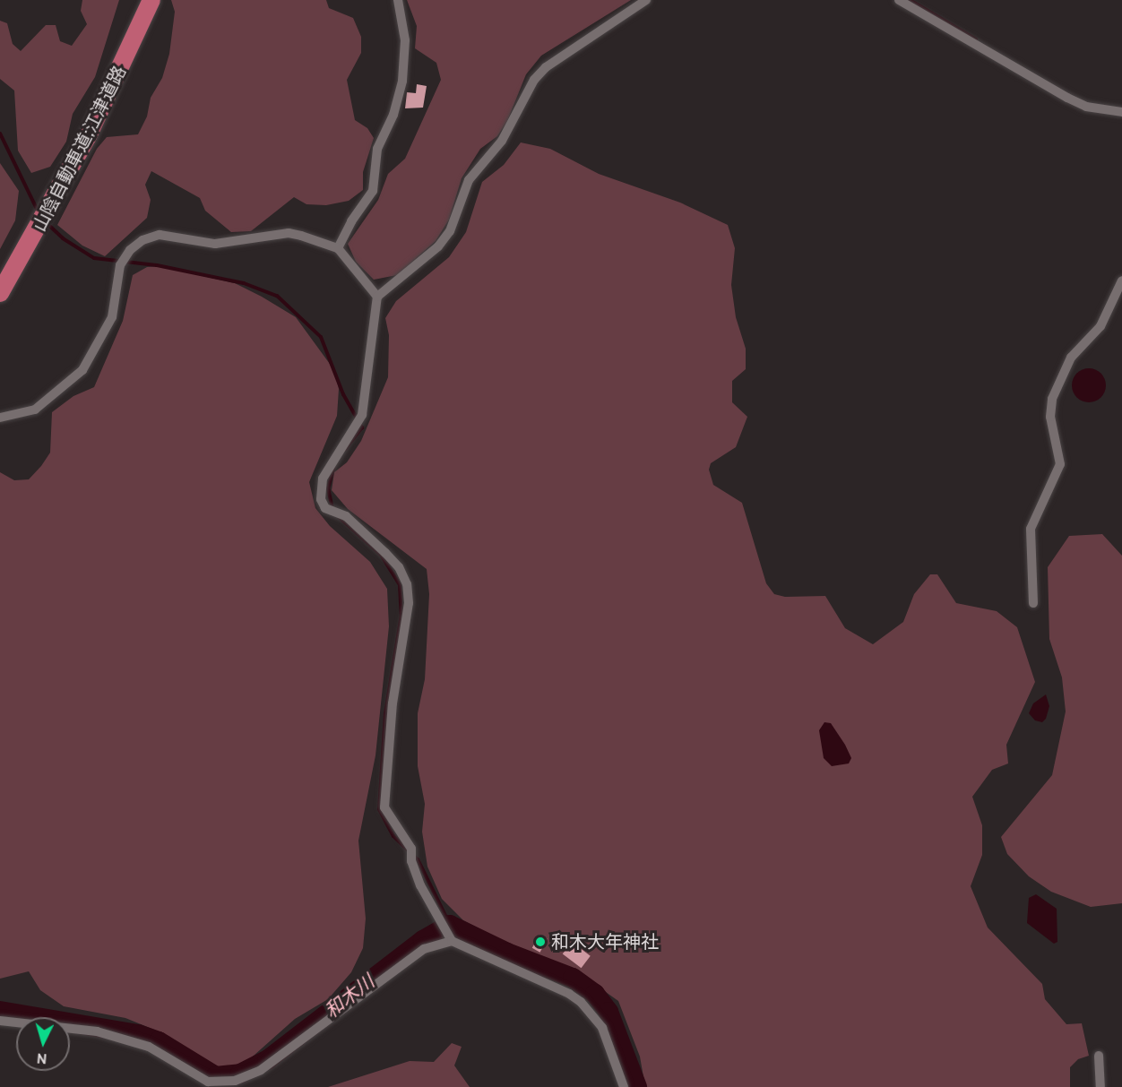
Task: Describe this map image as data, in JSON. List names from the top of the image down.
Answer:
{
  "streets": {
    "highway": ["山陰自動車道;江津道路"]
  },
  "water": ["和木川"],
  "places": ["和木大年神社"],
  "north": "bottom"
}
